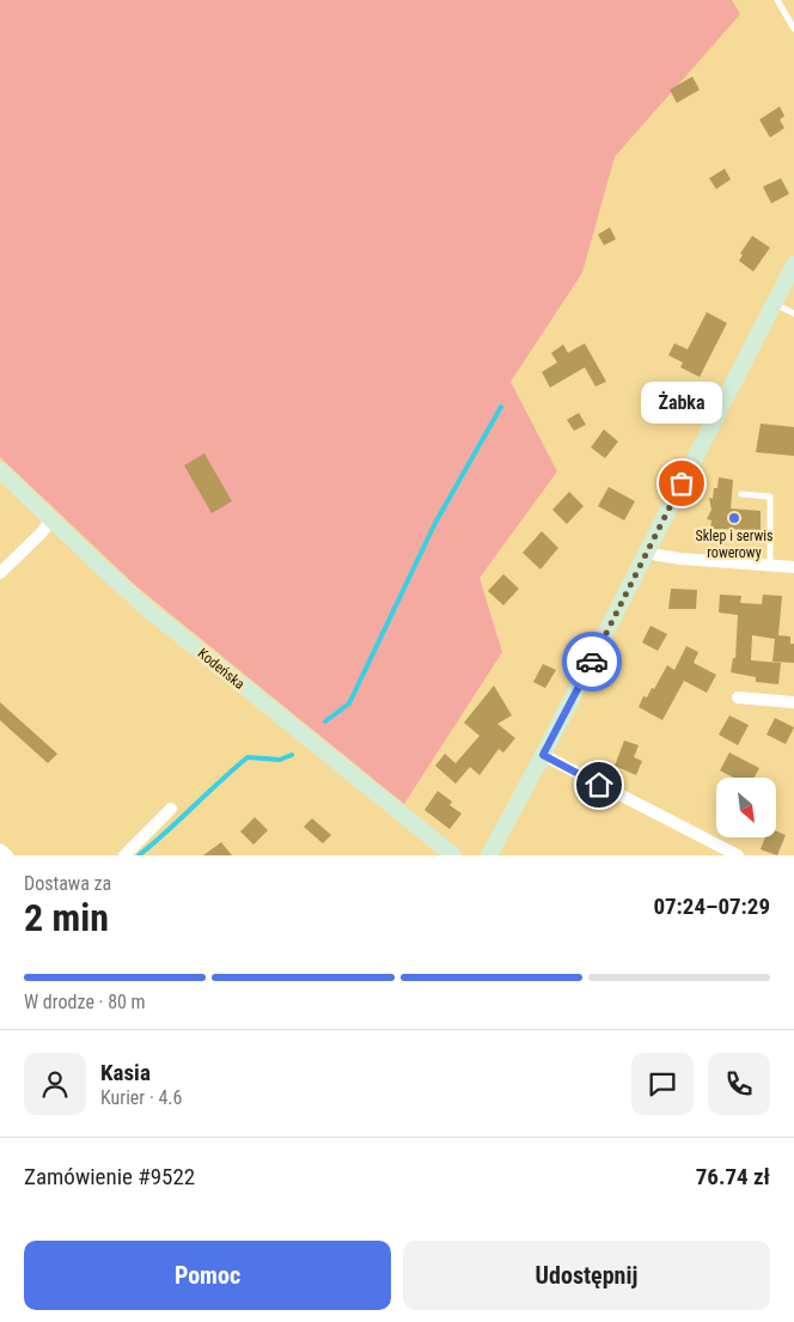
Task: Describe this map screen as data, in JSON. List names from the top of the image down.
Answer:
{
  "streets": {
    "main road": ["Kodeńska"]
  },
  "places": ["Żabka", "Sklep i serwis rowerowy"],
  "north": "bottom right",
  "page": {
    "bubble": "Żabka",
    "heading": ["2 min", "Dostawa za", "07:24–07:29"],
    "panel": [
      "Kasia",
      "Kurier · 4.6",
      "Zamówienie #9522",
      "76.74 zł"
    ],
    "bar": "W drodze · 80 m",
    "buttons": ["Pomoc", "Udostępnij"]
  }
}
